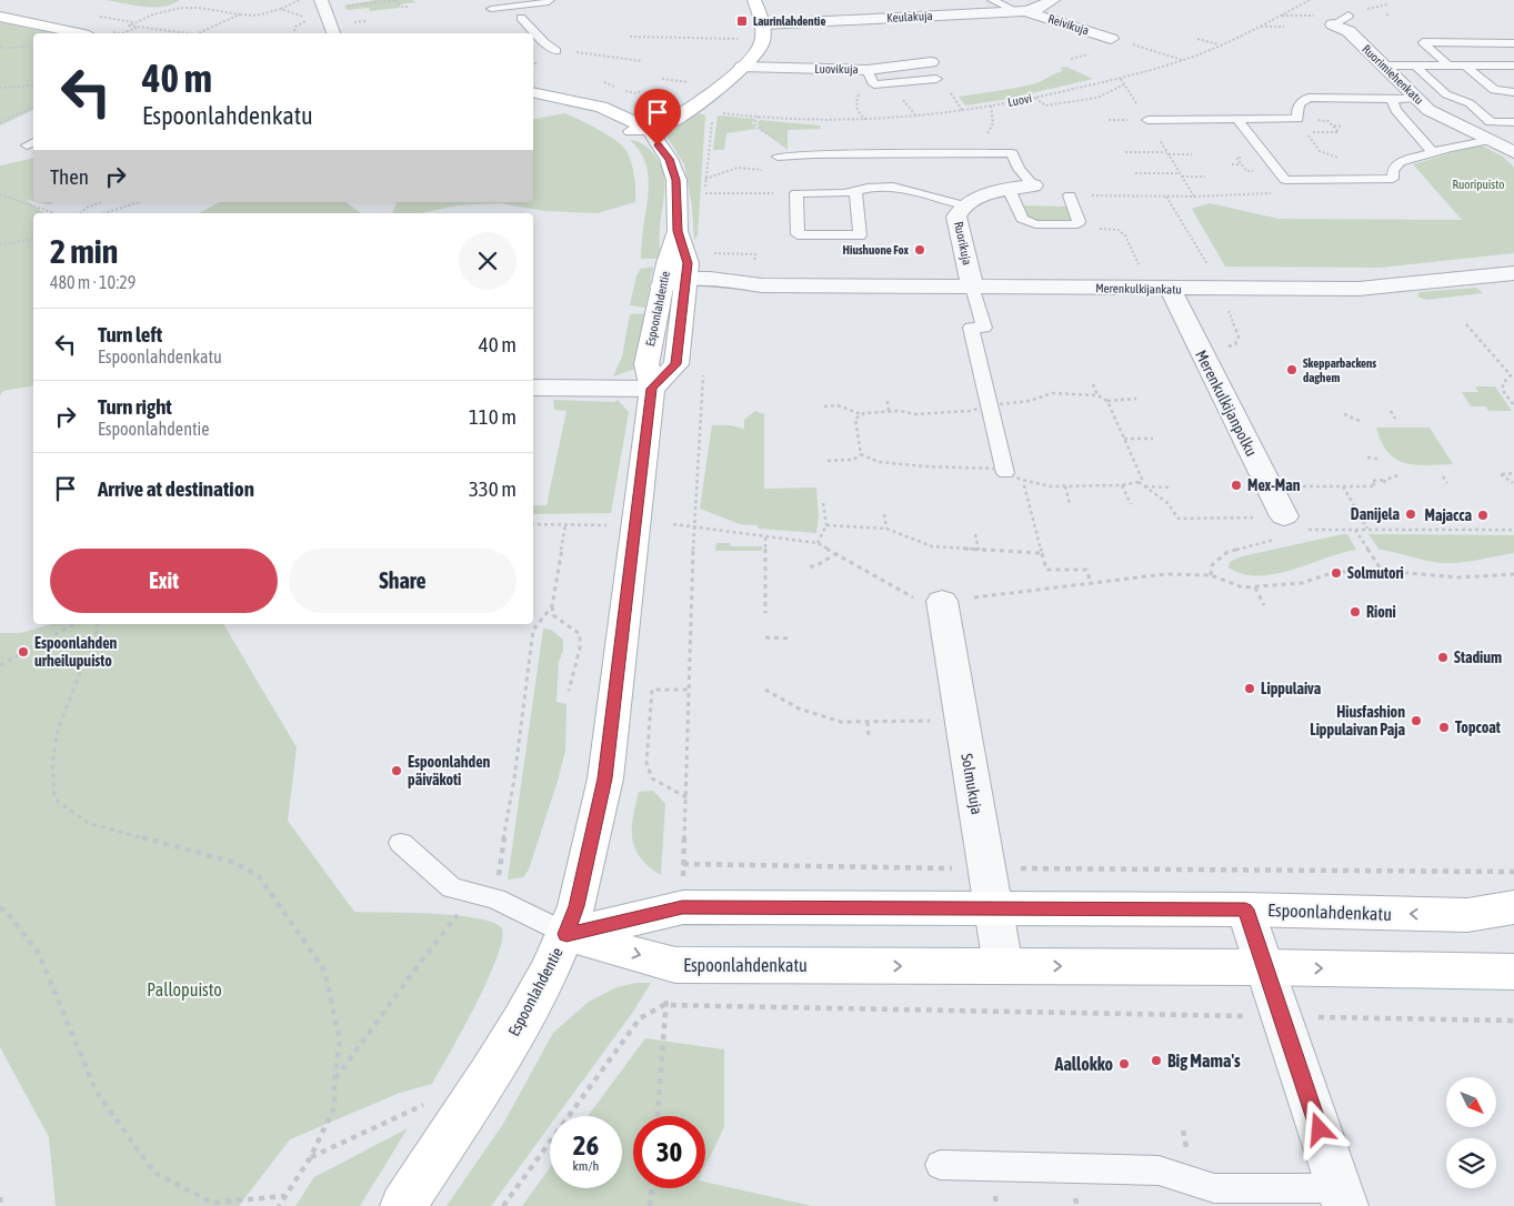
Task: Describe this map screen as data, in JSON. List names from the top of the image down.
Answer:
{
  "streets": {
    "main road": ["Espoonlahdentie", "Espoonlahdenkatu"],
    "street": [
      "Keulakuja",
      "Reivikuja",
      "Luovikuja",
      "Ruorimiehenkatu",
      "Ruorikuja",
      "Merenkulkijankatu",
      "Merenkulkijanpolku",
      "Solmukuja"
    ],
    "path": ["Luovi"]
  },
  "crossings": [
    ["Keulakuja", "Reivikuja"],
    ["Ruorikuja", "Merenkulkijankatu"],
    ["Merenkulkijankatu", "Espoonlahdentie"],
    ["Merenkulkijankatu", "Merenkulkijanpolku"],
    ["Espoonlahdentie", "Espoonlahdenkatu"],
    ["Solmukuja", "Espoonlahdenkatu"]
  ],
  "parks": ["Ruoripuisto", "Pallopuisto"],
  "places": {
    "transit": ["Laurinlahdentie"],
    "other": [
      "Hiushuone Fox",
      "Skepparbackens daghem",
      "Mex-Man",
      "Danijela",
      "Majacca",
      "Solmutori",
      "Rioni",
      "Espoonlahden urheilupuisto",
      "Stadium",
      "Lippulaiva",
      "Hiusfashion Lippulaivan Paja",
      "Topcoat",
      "Espoonlahden päiväkoti",
      "Big Mama's",
      "Aallokko"
    ]
  },
  "north": "bottom right",
  "page": {
    "turn": ["40 m", "Espoonlahdenkatu"],
    "then": "Then",
    "heading": ["2 min", "480 m · 10:29"],
    "list": [
      {
        "name": "Turn left",
        "note": "Espoonlahdenkatu",
        "value": "40 m"
      },
      {
        "name": "Turn right",
        "note": "Espoonlahdentie",
        "value": "110 m"
      },
      {
        "name": "Arrive at destination",
        "value": "330 m"
      }
    ],
    "buttons": ["Exit", "Share"],
    "speed": "26 km/h",
    "limit": "30"
  }
}
